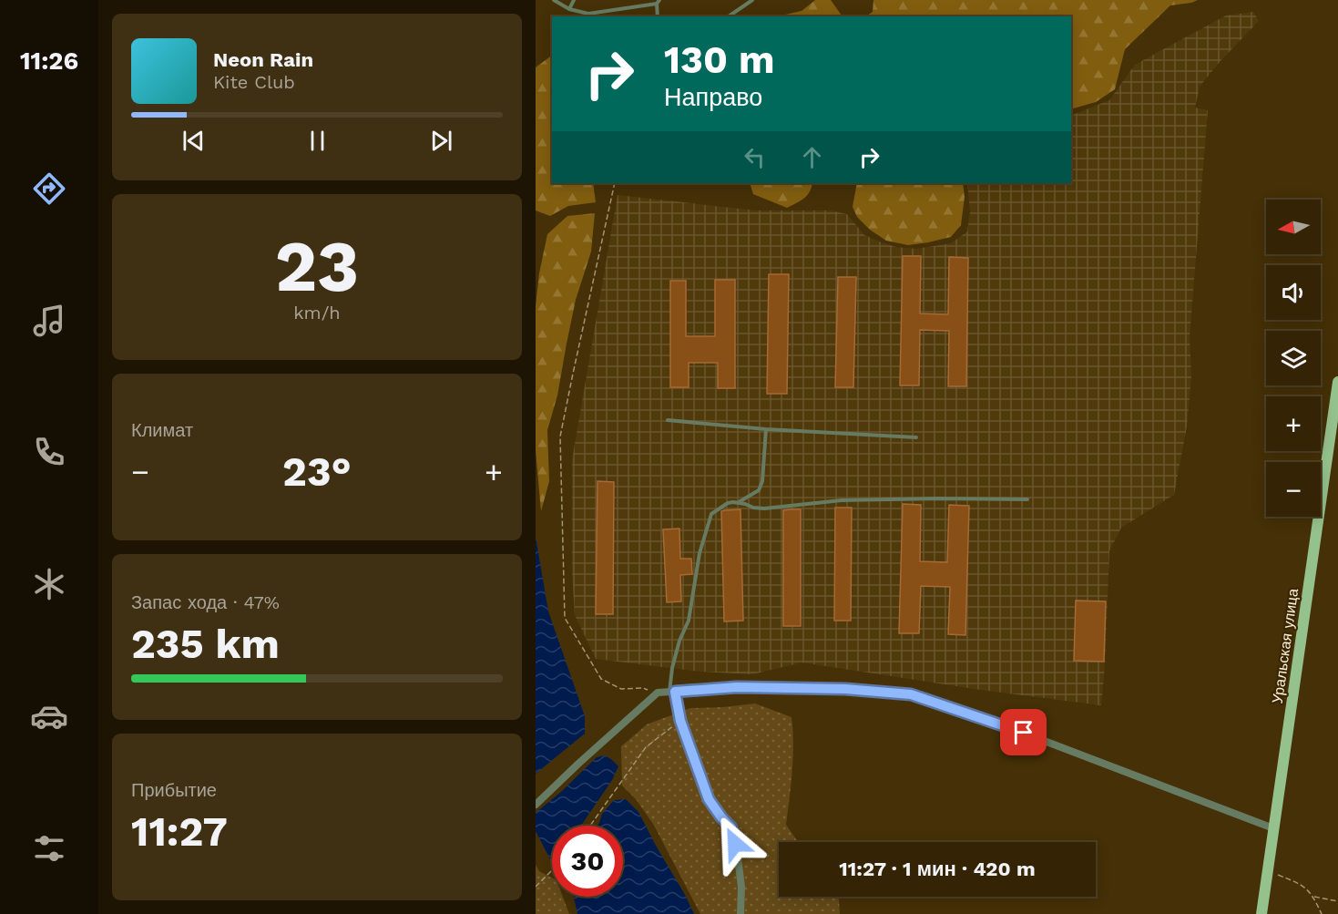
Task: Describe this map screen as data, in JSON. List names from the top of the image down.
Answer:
{
  "streets": {
    "main road": ["Уральская улица"]
  },
  "north": "left",
  "page": {
    "tabs": "11:26",
    "turn": ["130 m", "Направо"],
    "song": ["Neon Rain", "Kite Club"],
    "tile": [
      ["23", "km/h"],
      "Климат",
      ["Запас хода · 47%", "235 km"],
      ["Прибытие", "11:27"]
    ],
    "map_buttons": ["+", "−"],
    "heat": ["−", "23°", "+"],
    "limit": "30",
    "trip": "11:27 · 1 мин · 420 m"
  }
}
